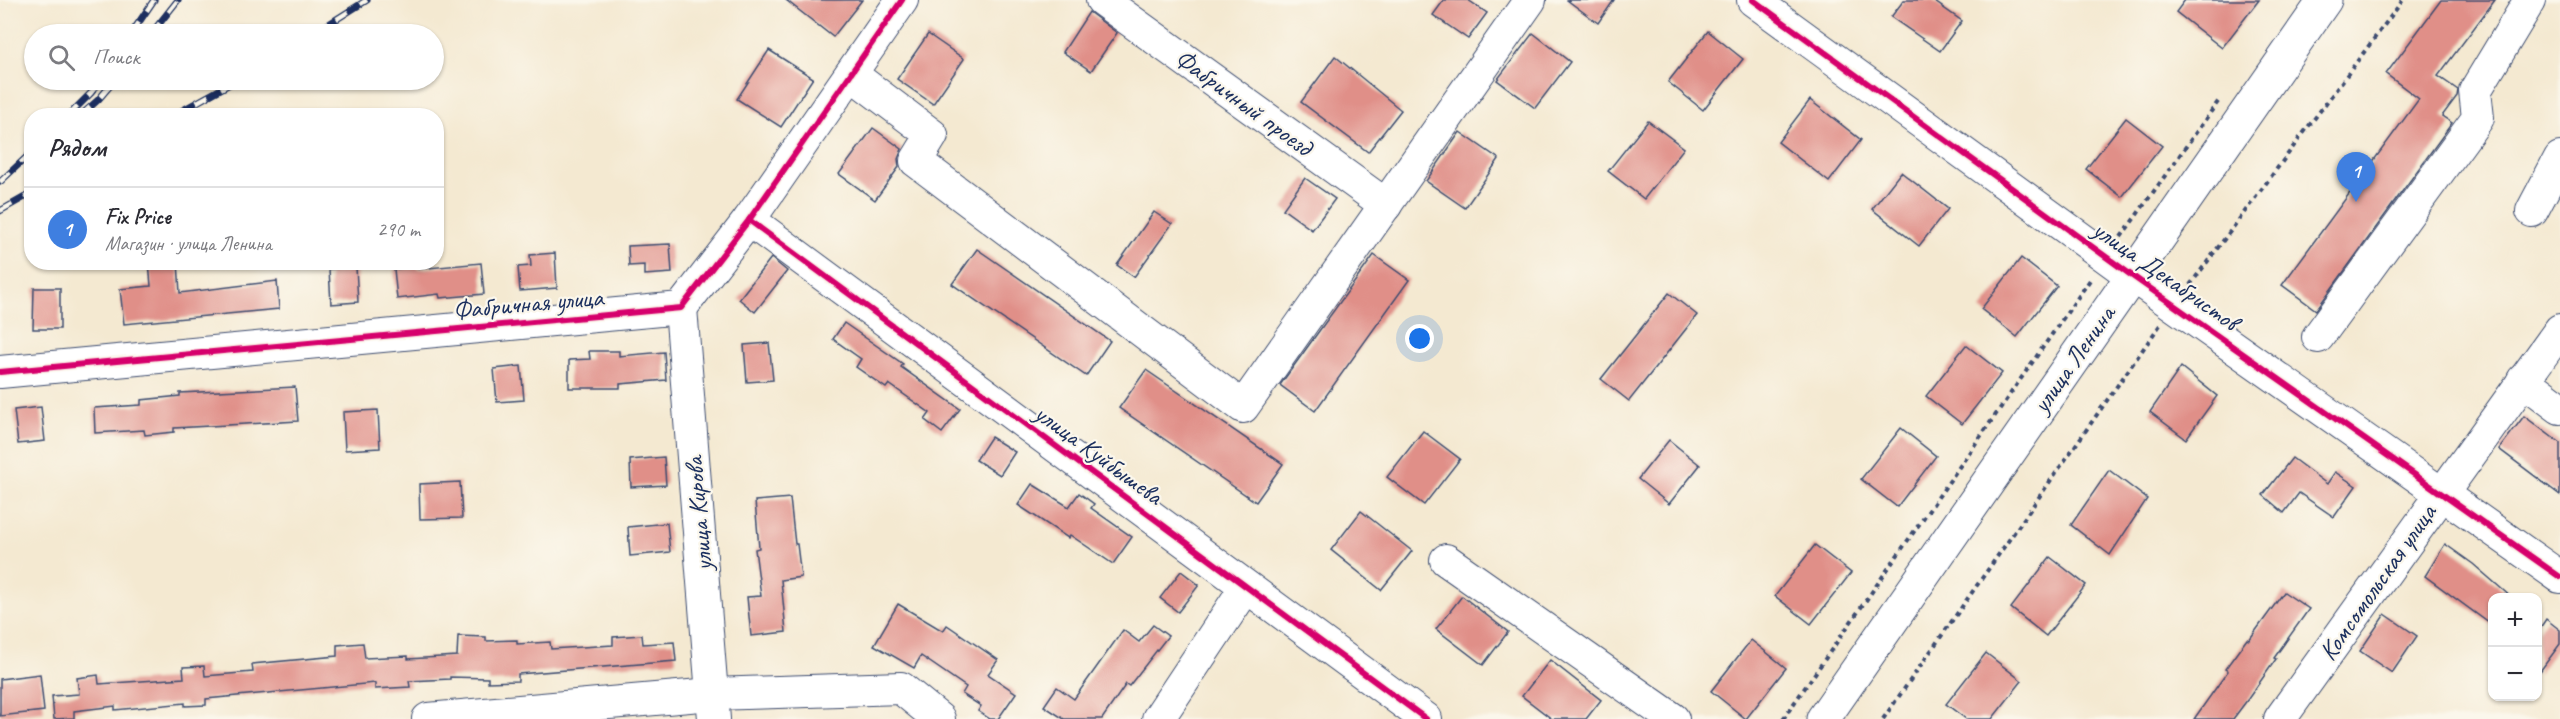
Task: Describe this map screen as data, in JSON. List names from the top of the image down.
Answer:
{
  "streets": {
    "main road": ["улица Ленина"],
    "street": [
      "Фабричный проезд",
      "улица Декабристов",
      "Фабричная улица",
      "улица Куйбышева",
      "улица Кирова",
      "Комсомольская улица"
    ]
  },
  "crossings": [
    ["улица Декабристов", "улица Ленина"],
    ["улица Декабристов", "Комсомольская улица"],
    ["Фабричная улица", "улица Кирова"]
  ],
  "page": {
    "search": "Поиск",
    "heading": "Рядом",
    "pins": "1",
    "list": [
      {
        "mark": "1",
        "name": "Fix Price",
        "note": "Магазин · улица Ленина",
        "value": "290 m"
      }
    ],
    "map_buttons": ["+", "−"]
  }
}
